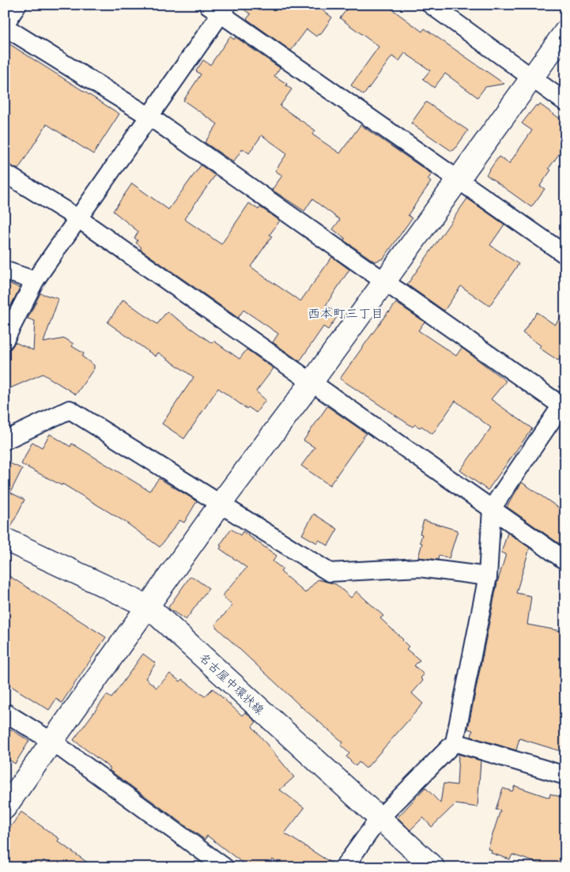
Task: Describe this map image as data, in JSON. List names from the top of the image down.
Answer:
{
  "streets": {
    "street": ["名古屋中環状線"]
  },
  "districts": ["西本町三丁目"]
}
